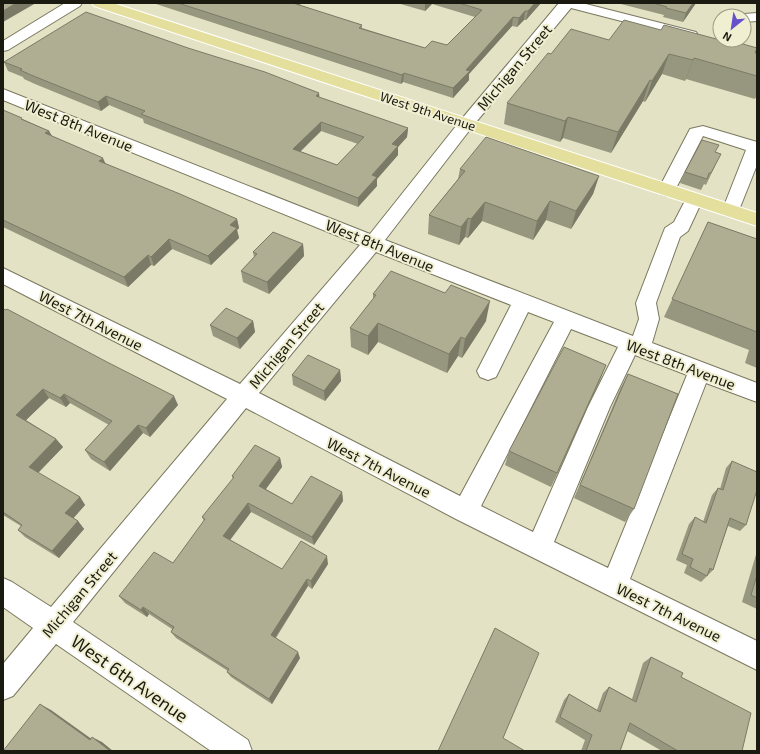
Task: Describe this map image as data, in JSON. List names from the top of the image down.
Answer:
{
  "streets": {
    "main road": ["West 9th Avenue"],
    "street": [
      "Michigan Street",
      "West 8th Avenue",
      "West 7th Avenue",
      "West 6th Avenue"
    ]
  },
  "crossings": [
    ["Michigan Street", "West 9th Avenue"],
    ["Michigan Street", "West 8th Avenue"],
    ["Michigan Street", "West 7th Avenue"],
    ["Michigan Street", "West 6th Avenue"]
  ],
  "north": "bottom left"
}
